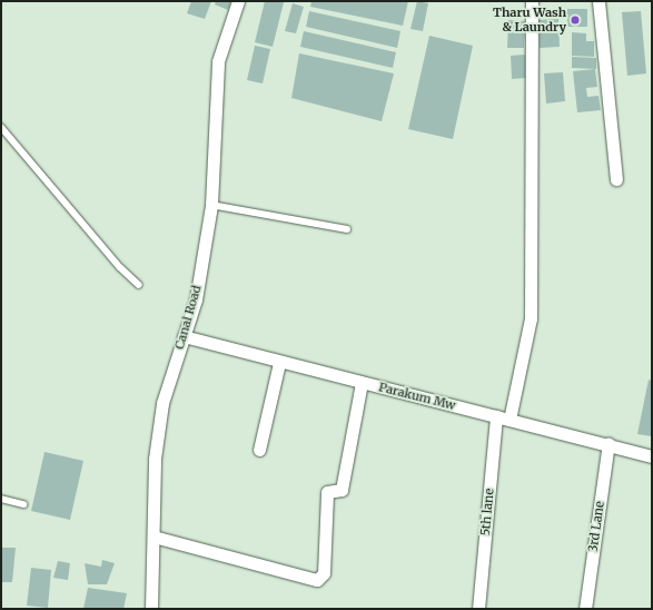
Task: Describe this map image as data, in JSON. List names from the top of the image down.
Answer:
{
  "streets": {
    "street": [
      "Canal Road",
      "Parakum Mw",
      "5th lane",
      "3rd Lane"
    ]
  },
  "crossings": [
    ["Canal Road", "Parakum Mw"],
    ["Parakum Mw", "5th lane"],
    ["Parakum Mw", "3rd Lane"]
  ],
  "places": ["Tharu Wash & Laundry"]
}
